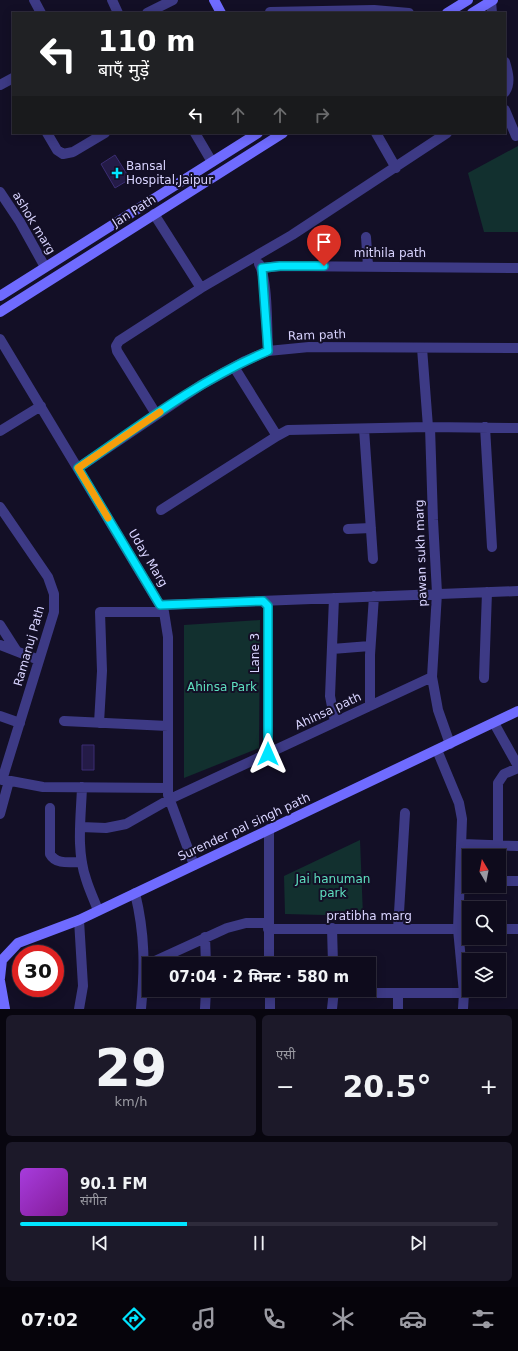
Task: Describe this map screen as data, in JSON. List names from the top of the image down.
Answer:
{
  "streets": {
    "street": [
      "Jan Path",
      "ashok marg",
      "mithila path",
      "Ram path",
      "pawan sukh marg",
      "Uday Marg",
      "Ramanuj Path",
      "Lane 3",
      "Ahinsa path",
      "Surender pal singh path",
      "pratibha marg"
    ]
  },
  "crossings": [
    ["Jan Path", "ashok marg"],
    ["Ram path", "pawan sukh marg"],
    ["Ram path", "Uday Marg"],
    ["pawan sukh marg", "Ahinsa path"],
    ["pawan sukh marg", "Surender pal singh path"],
    ["Uday Marg", "Ahinsa path"],
    ["Uday Marg", "Surender pal singh path"],
    ["Lane 3", "Ahinsa path"]
  ],
  "parks": ["Ahinsa Park", "Jai hanuman park"],
  "places": {
    "health": ["Bansal Hospital,Jaipur"]
  },
  "north": "top",
  "page": {
    "turn": ["110 m", "बाएँ मुड़ें"],
    "limit": "30",
    "trip": "07:04 · 2 मिनट · 580 m",
    "tile": [
      ["29", "km/h"],
      "एसी"
    ],
    "heat": ["−", "20.5°", "+"],
    "song": ["90.1 FM", "संगीत"],
    "tabs": "07:02"
  }
}
